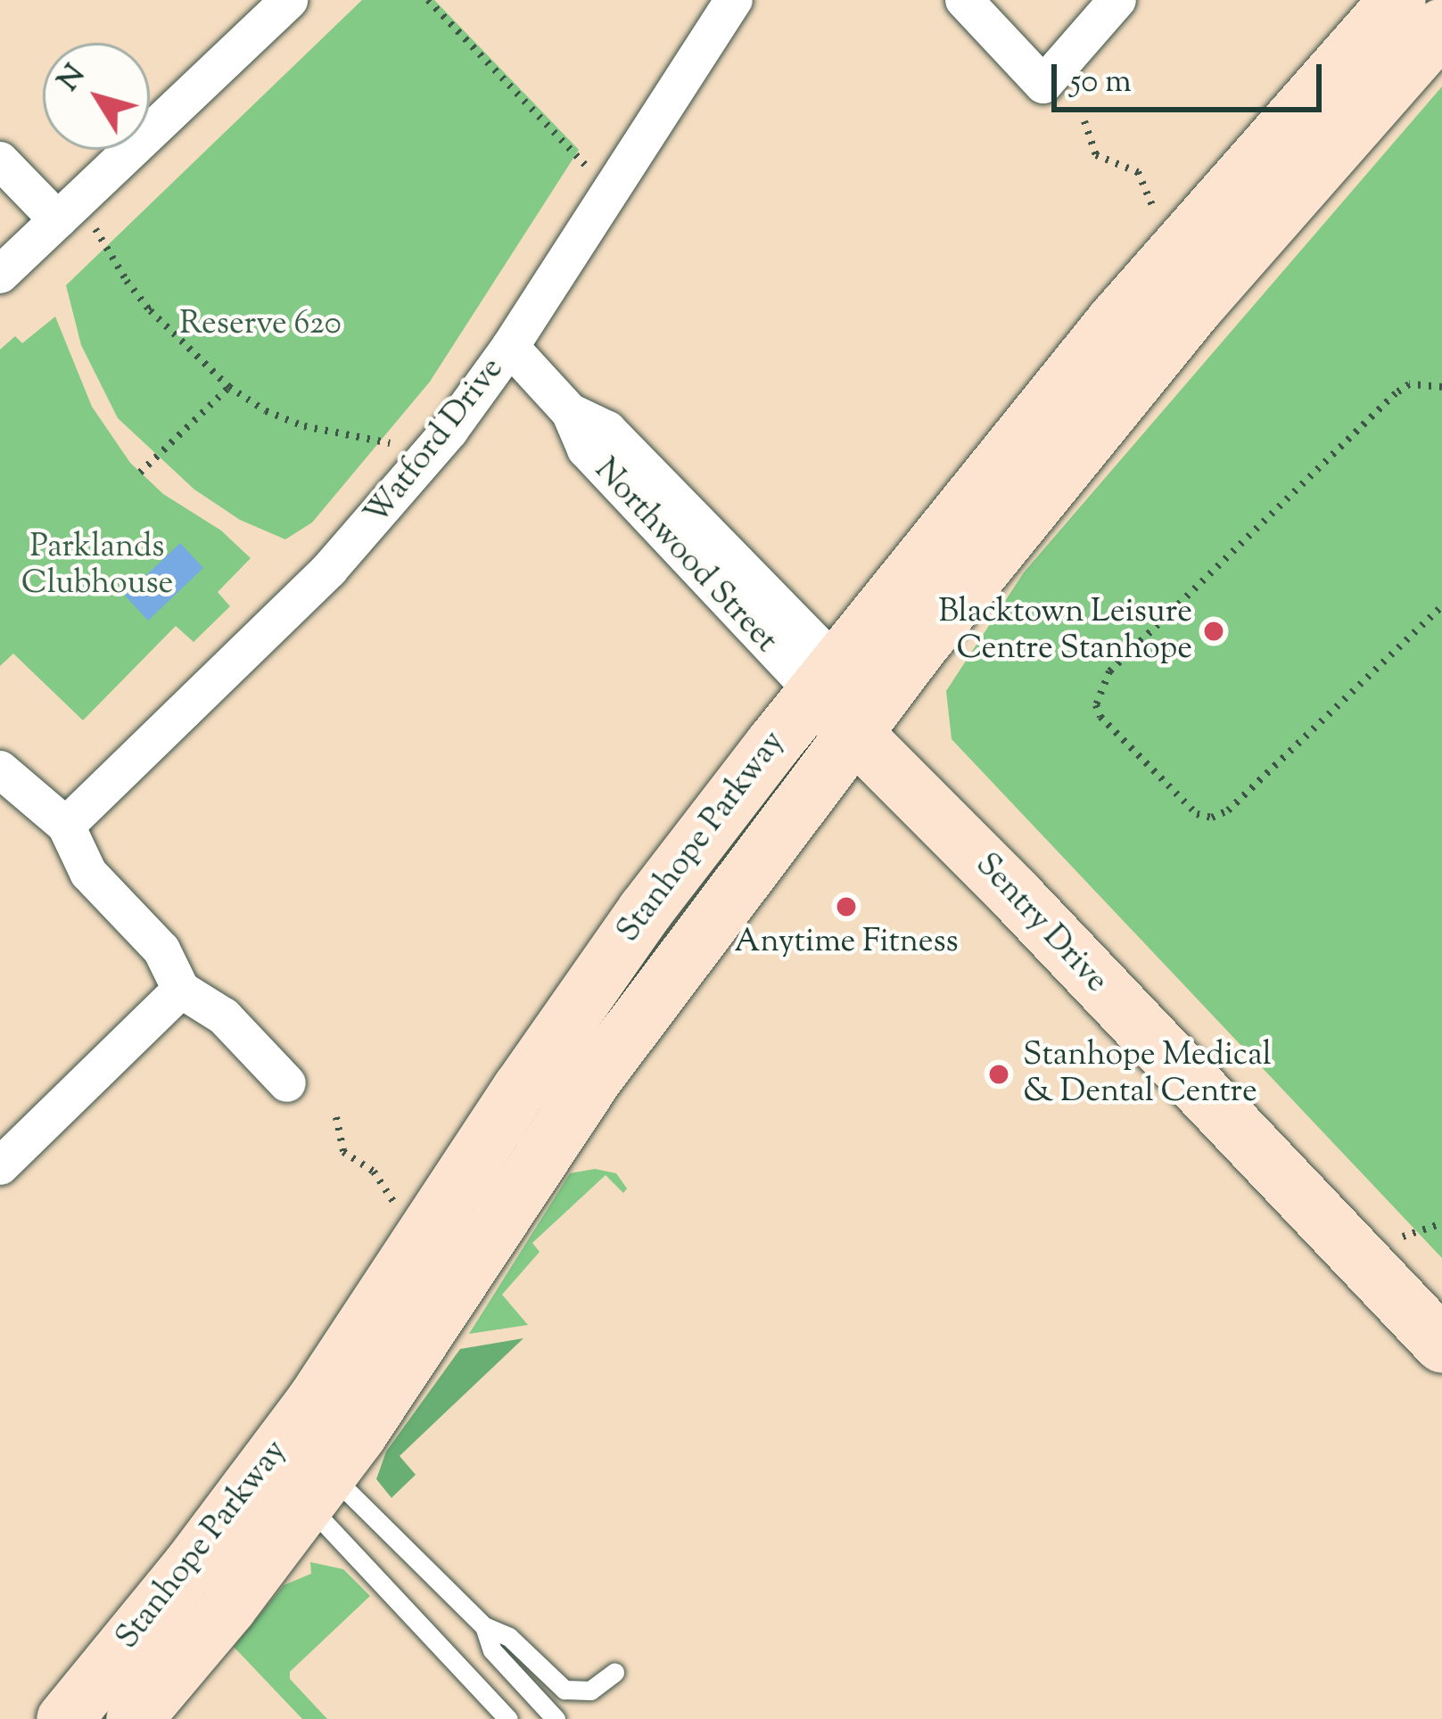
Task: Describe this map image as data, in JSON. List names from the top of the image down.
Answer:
{
  "streets": {
    "main road": ["Stanhope Parkway", "Sentry Drive"],
    "street": ["Watford Drive", "Northwood Street"]
  },
  "crossings": [
    ["Watford Drive", "Northwood Street"],
    ["Northwood Street", "Stanhope Parkway"],
    ["Northwood Street", "Sentry Drive"],
    ["Stanhope Parkway", "Sentry Drive"]
  ],
  "parks": ["Reserve 620", "Parklands Clubhouse"],
  "places": ["Blacktown Leisure Centre Stanhope", "Anytime Fitness", "Stanhope Medical & Dental Centre"],
  "scale_bar": "50 m",
  "north": "top left"
}
